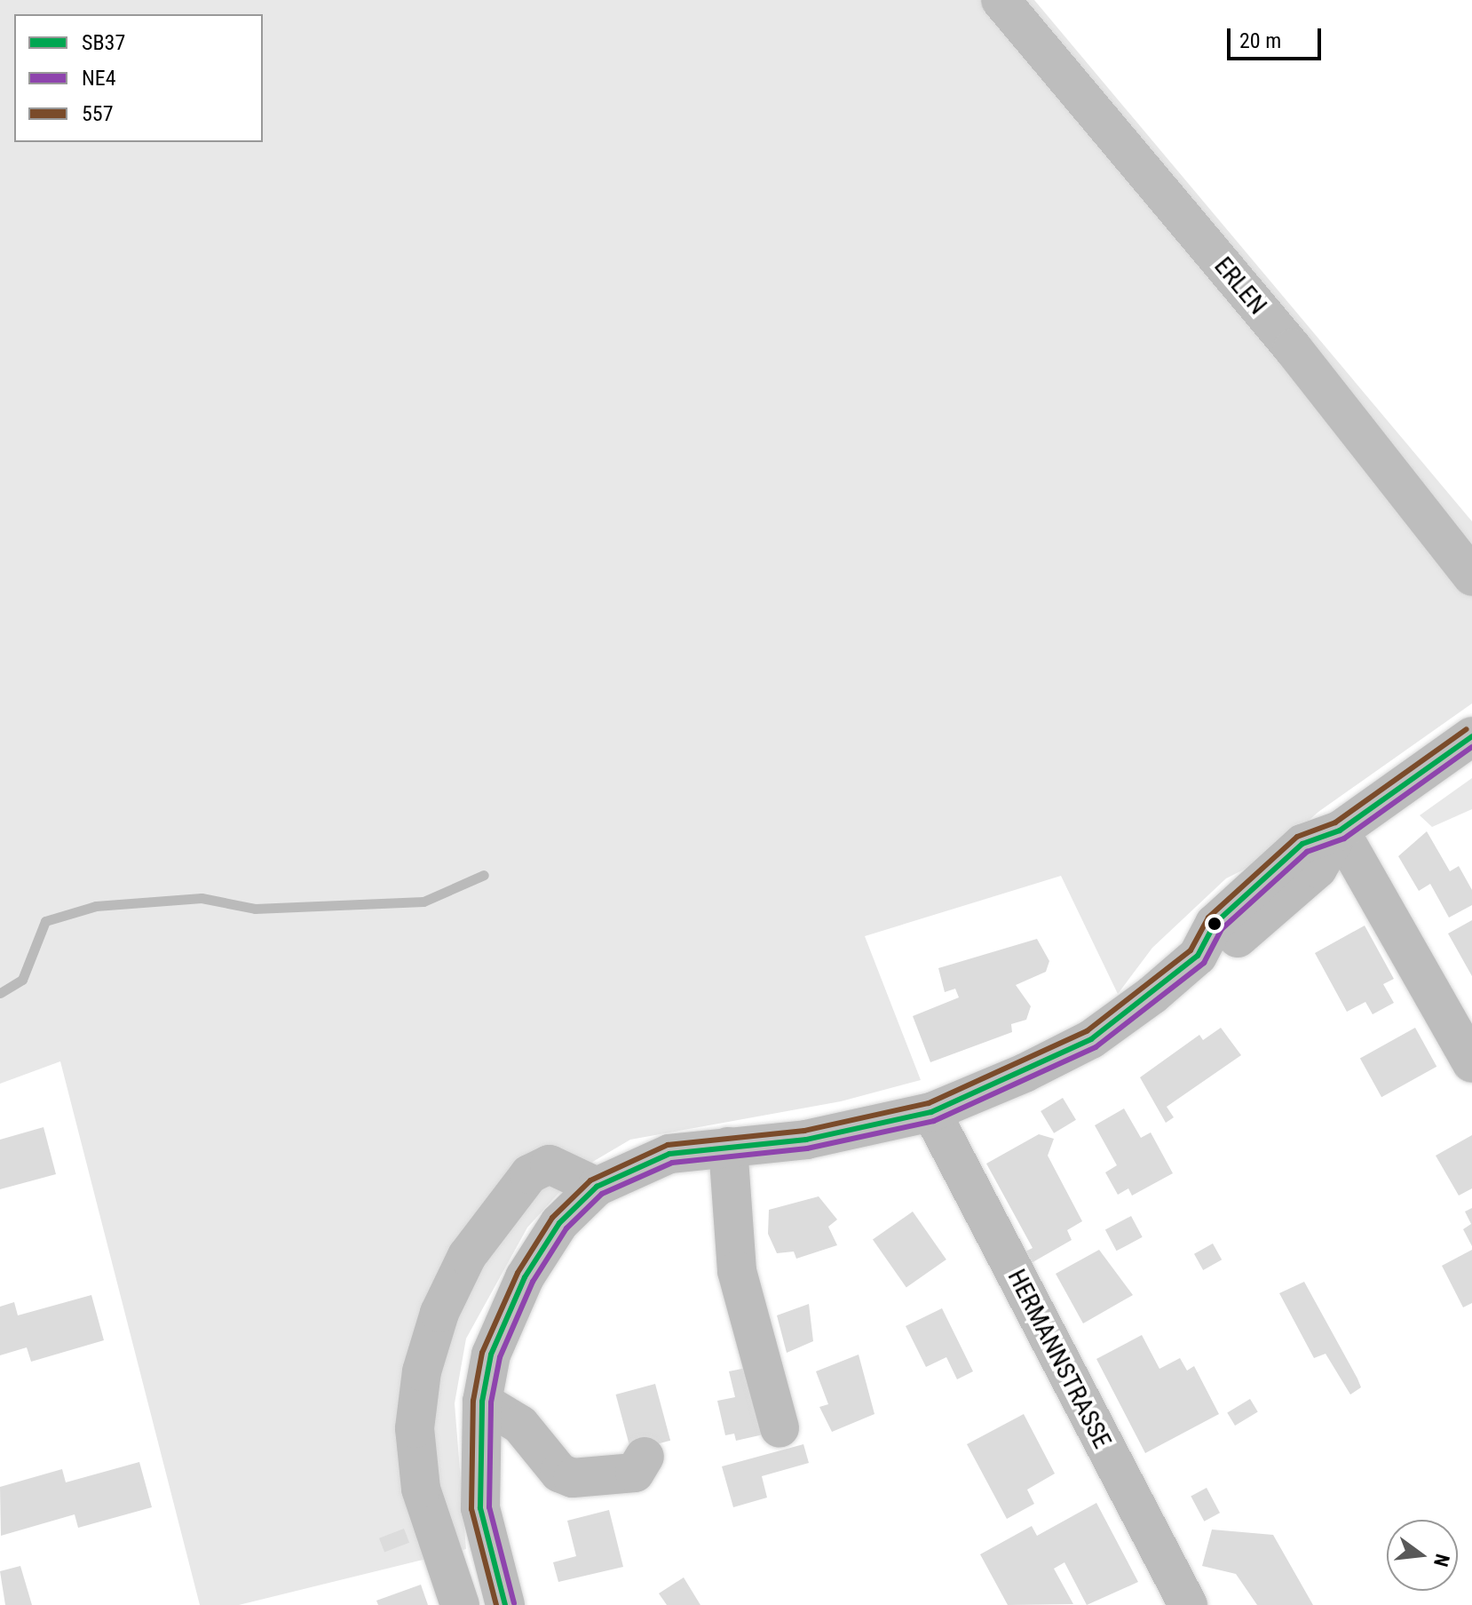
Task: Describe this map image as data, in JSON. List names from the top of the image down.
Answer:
{
  "streets": {
    "street": ["ERLEN", "HERMANNSTRASSE"]
  },
  "lines": ["transit line 557", "transit line SB37", "transit line NE4"],
  "legend": ["SB37", "NE4", "557"],
  "scale_bar": "20 m",
  "north": "right"
}
